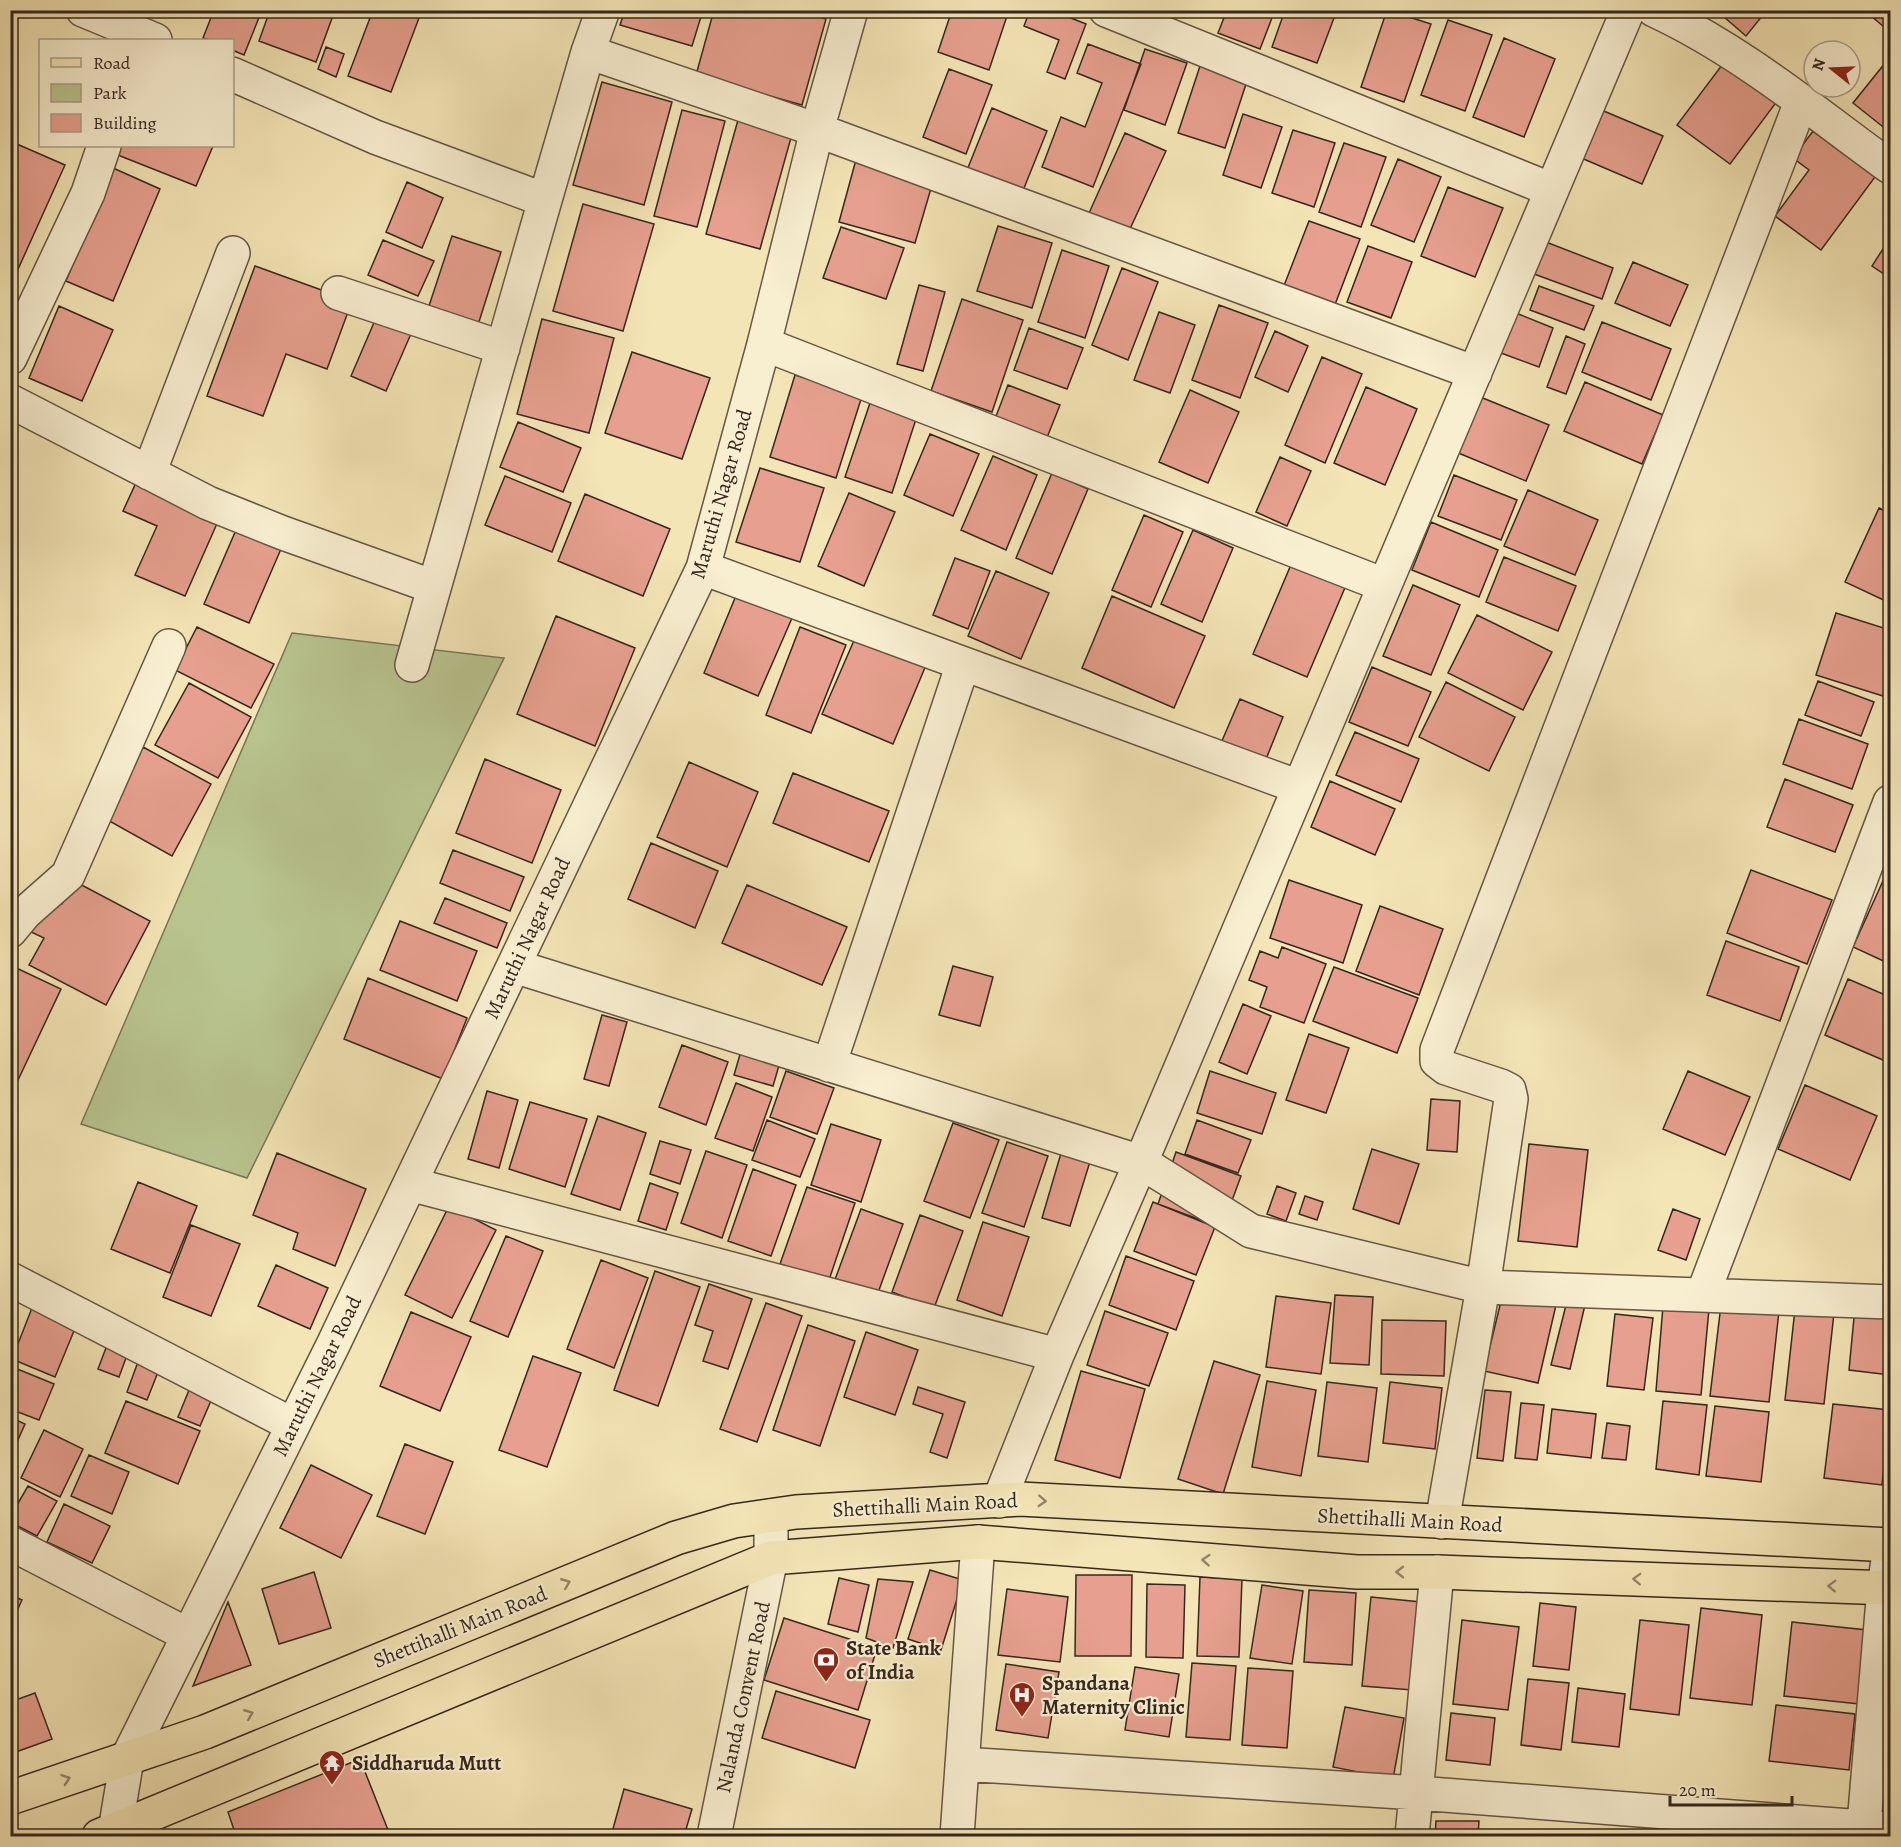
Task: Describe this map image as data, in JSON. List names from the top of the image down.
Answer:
{
  "streets": {
    "main road": ["Shettihalli Main Road"],
    "street": ["Maruthi Nagar Road", "Nalanda Convent Road"]
  },
  "crossings": [
    ["Maruthi Nagar Road", "Shettihalli Main Road"],
    ["Shettihalli Main Road", "Nalanda Convent Road"]
  ],
  "places": {
    "bank": ["State Bank of India"],
    "hospital": ["Spandana Maternity Clinic"],
    "temple": ["Siddharuda Mutt"]
  },
  "legend": ["Road", "Park", "Building"],
  "scale_bar": "20 m",
  "north": "left"
}
